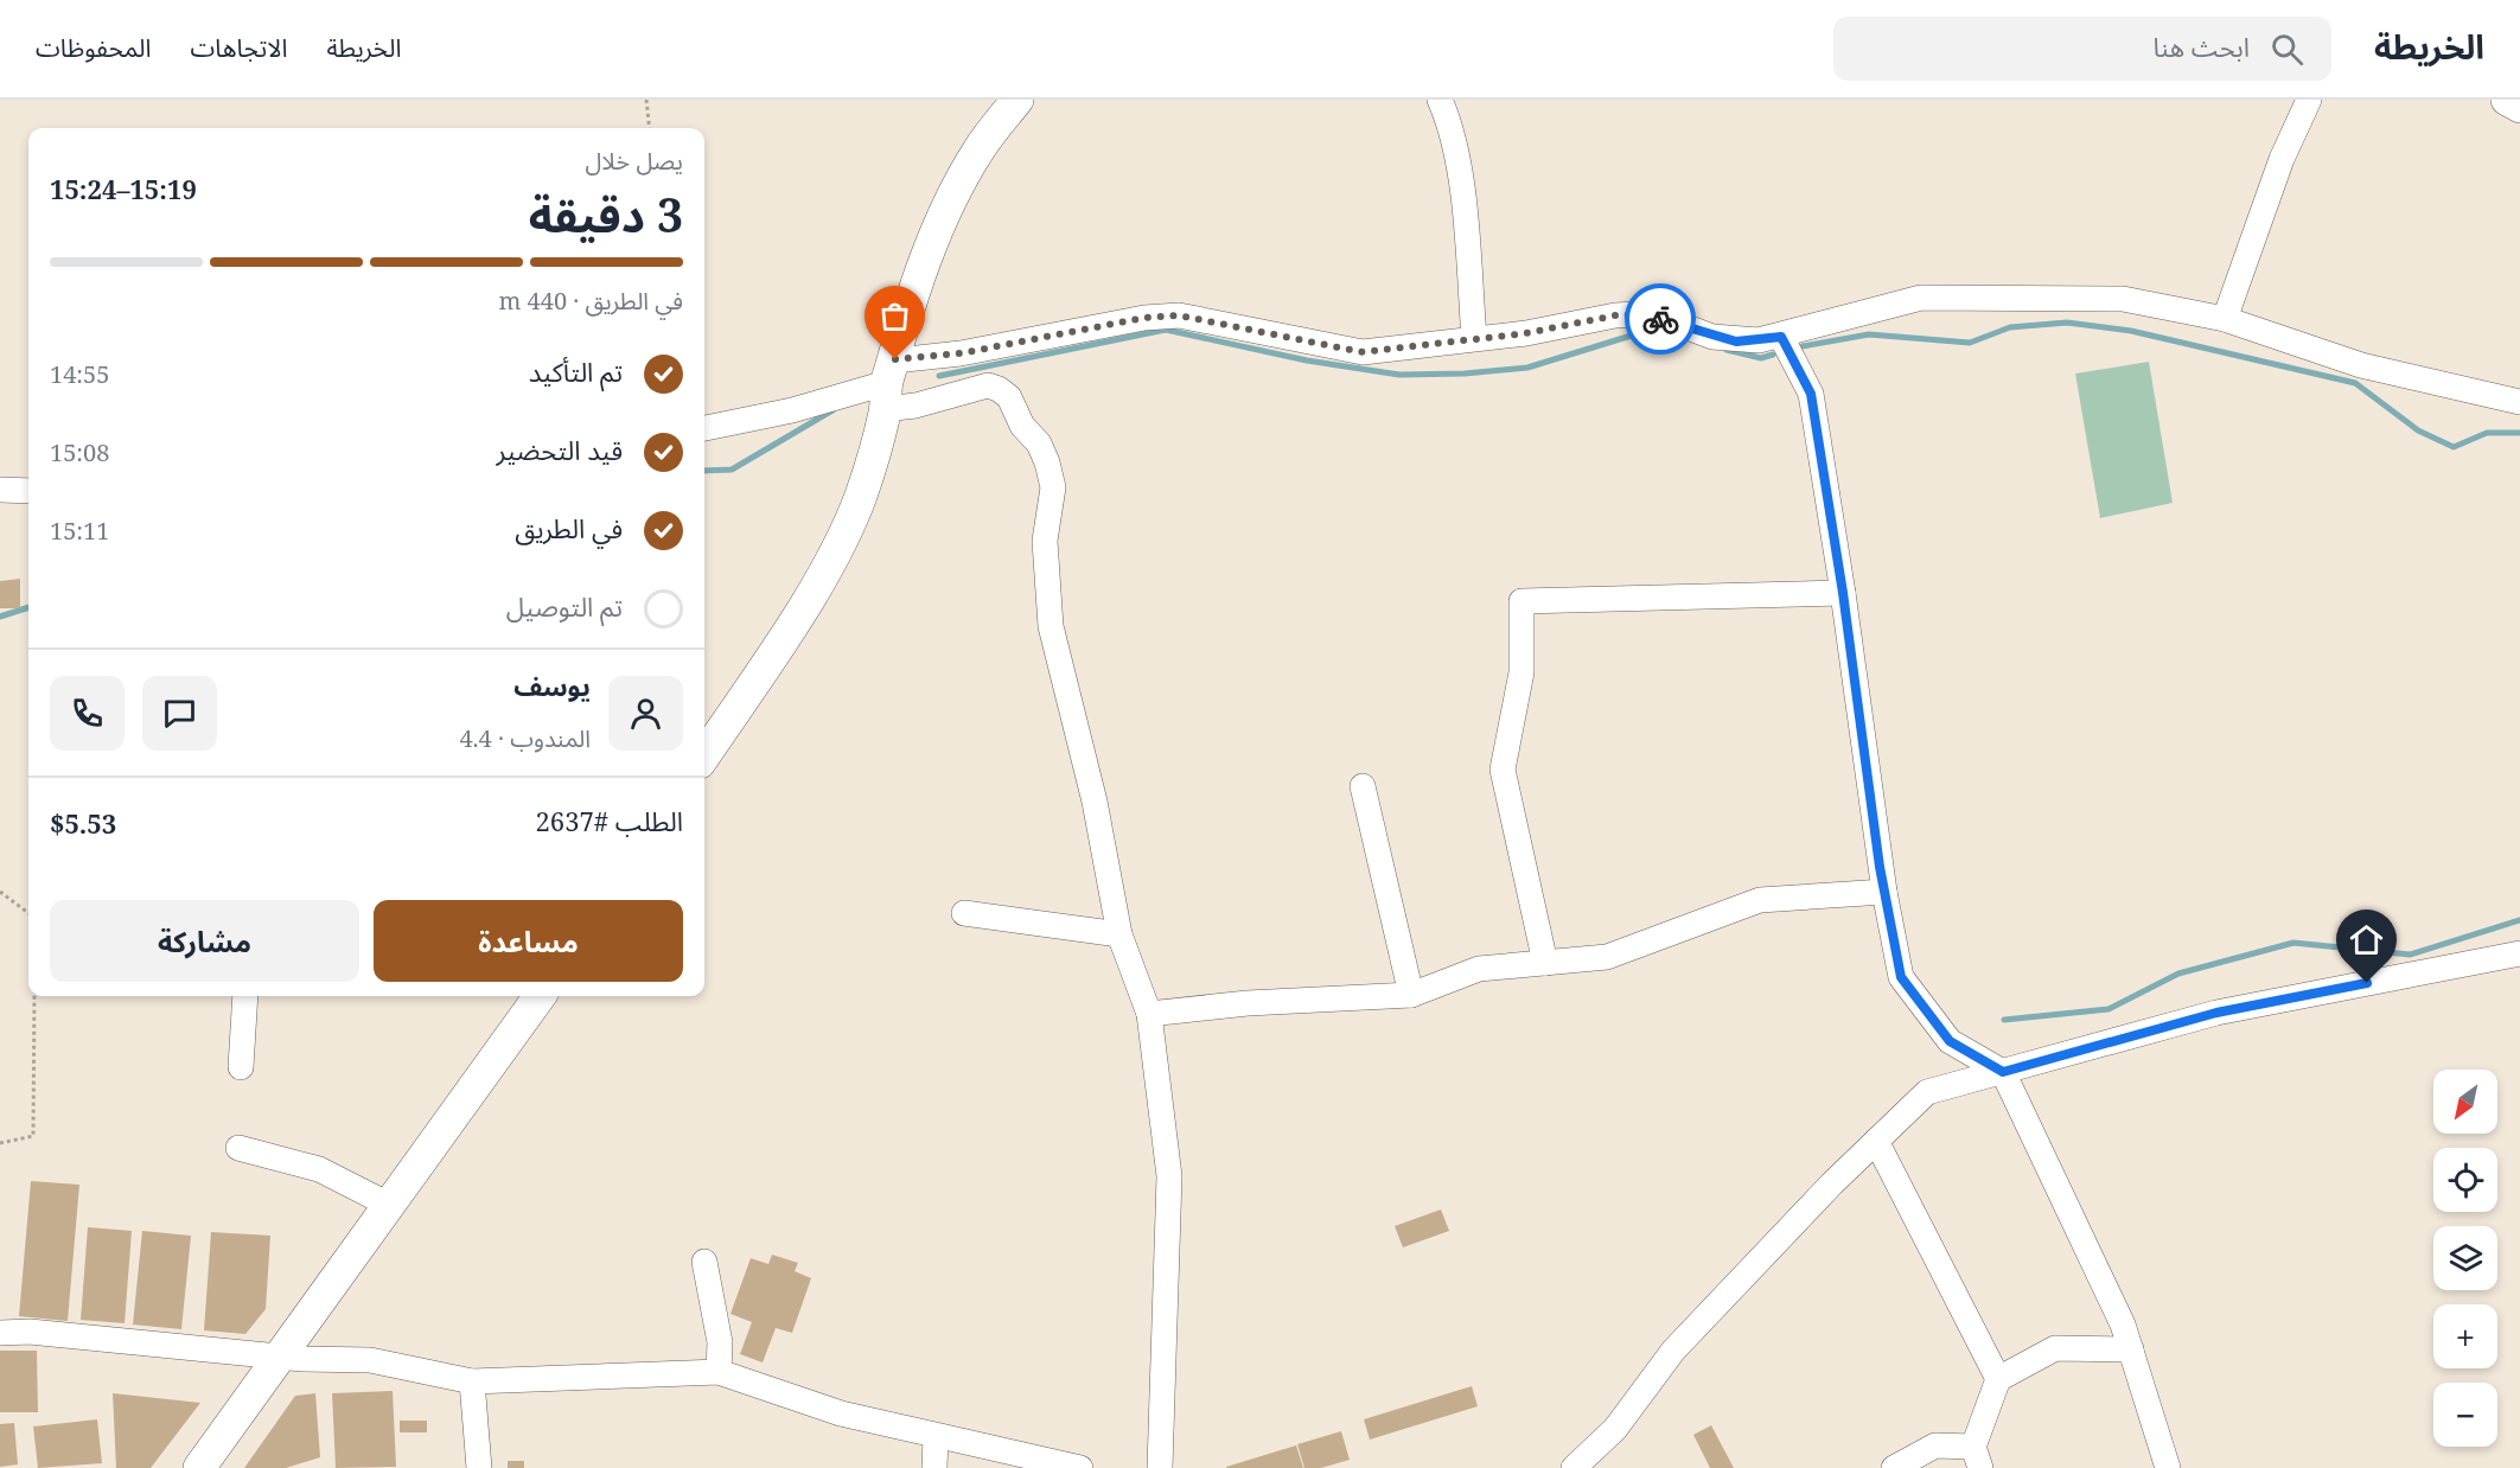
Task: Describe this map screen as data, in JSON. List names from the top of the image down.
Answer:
{
  "north": "bottom left",
  "page": {
    "header": "الخريطة",
    "search": "ابحث هنا",
    "nav": ["الخريطة", "الاتجاهات", "المحفوظات"],
    "heading": ["3 دقيقة", "يصل خلال", "15:19–15:24"],
    "panel": [
      "يوسف",
      "المندوب · 4.4",
      "الطلب #2637",
      "$5.53"
    ],
    "bar": "في الطريق · 440 m",
    "list": [
      ["تم التأكيد", "14:55"],
      ["قيد التحضير", "15:08"],
      ["في الطريق", "15:11"],
      "تم التوصيل"
    ],
    "buttons": ["مساعدة", "مشاركة"],
    "map_buttons": ["+", "−"]
  }
}
